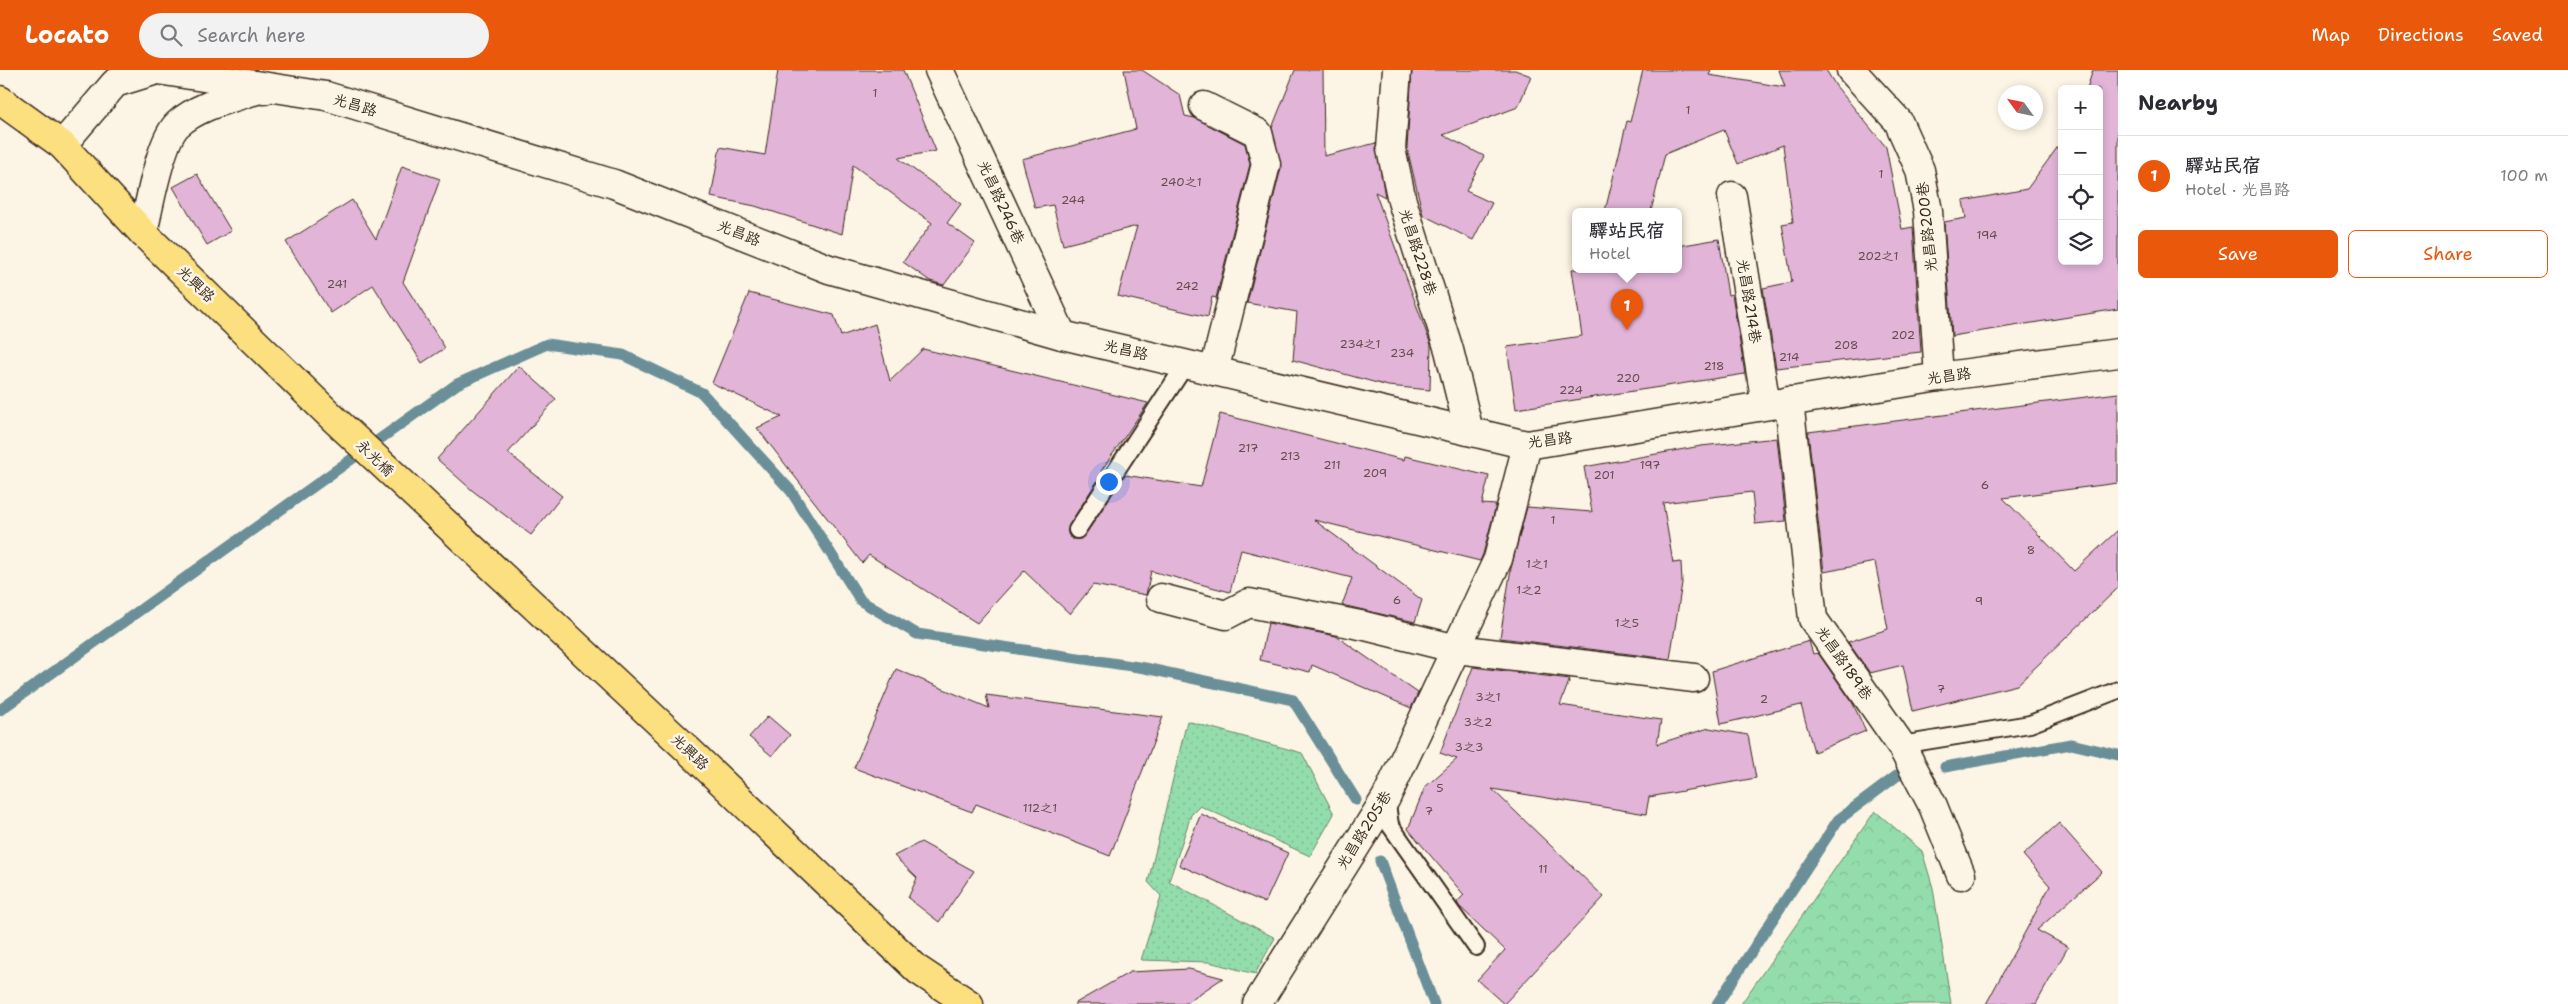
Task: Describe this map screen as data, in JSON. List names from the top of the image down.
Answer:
{
  "streets": {
    "main road": ["光興路", "永光橋"],
    "street": [
      "光昌路",
      "光昌路246巷",
      "光昌路200巷",
      "光昌路228巷",
      "光昌路214巷",
      "光昌路189巷",
      "光昌路205巷"
    ]
  },
  "crossings": [
    ["光昌路", "光昌路246巷"],
    ["光昌路", "光昌路200巷"],
    ["光昌路", "光昌路228巷"],
    ["光昌路", "光興路"],
    ["光昌路", "光昌路214巷"],
    ["光昌路", "光昌路189巷"],
    ["光昌路", "光昌路205巷"],
    ["光興路", "永光橋"],
    ["光昌路214巷", "光昌路189巷"]
  ],
  "house_numbers": [
    "1",
    "1",
    "1",
    "240之1",
    "244",
    "194",
    "202之1",
    "241",
    "242",
    "202",
    "234之1",
    "208",
    "234",
    "214",
    "218",
    "220",
    "224",
    "217",
    "213",
    "211",
    "197",
    "209",
    "201",
    "6",
    "1",
    "8",
    "1之1",
    "1之2",
    "6",
    "9",
    "1之5",
    "7",
    "3之1",
    "2",
    "3之2",
    "3之3",
    "5",
    "112之1",
    "7",
    "11"
  ],
  "north": "top left",
  "page": {
    "header": "Locato",
    "search": "Search here",
    "nav": ["Map", "Directions", "Saved"],
    "heading": "Nearby",
    "map_buttons": ["+", "−"],
    "list": [
      {
        "mark": "1",
        "name": "驛站民宿",
        "note": "Hotel · 光昌路",
        "value": "100 m"
      }
    ],
    "popup": ["驛站民宿", "Hotel"],
    "buttons": ["Save", "Share"],
    "pins": "1"
  }
}
